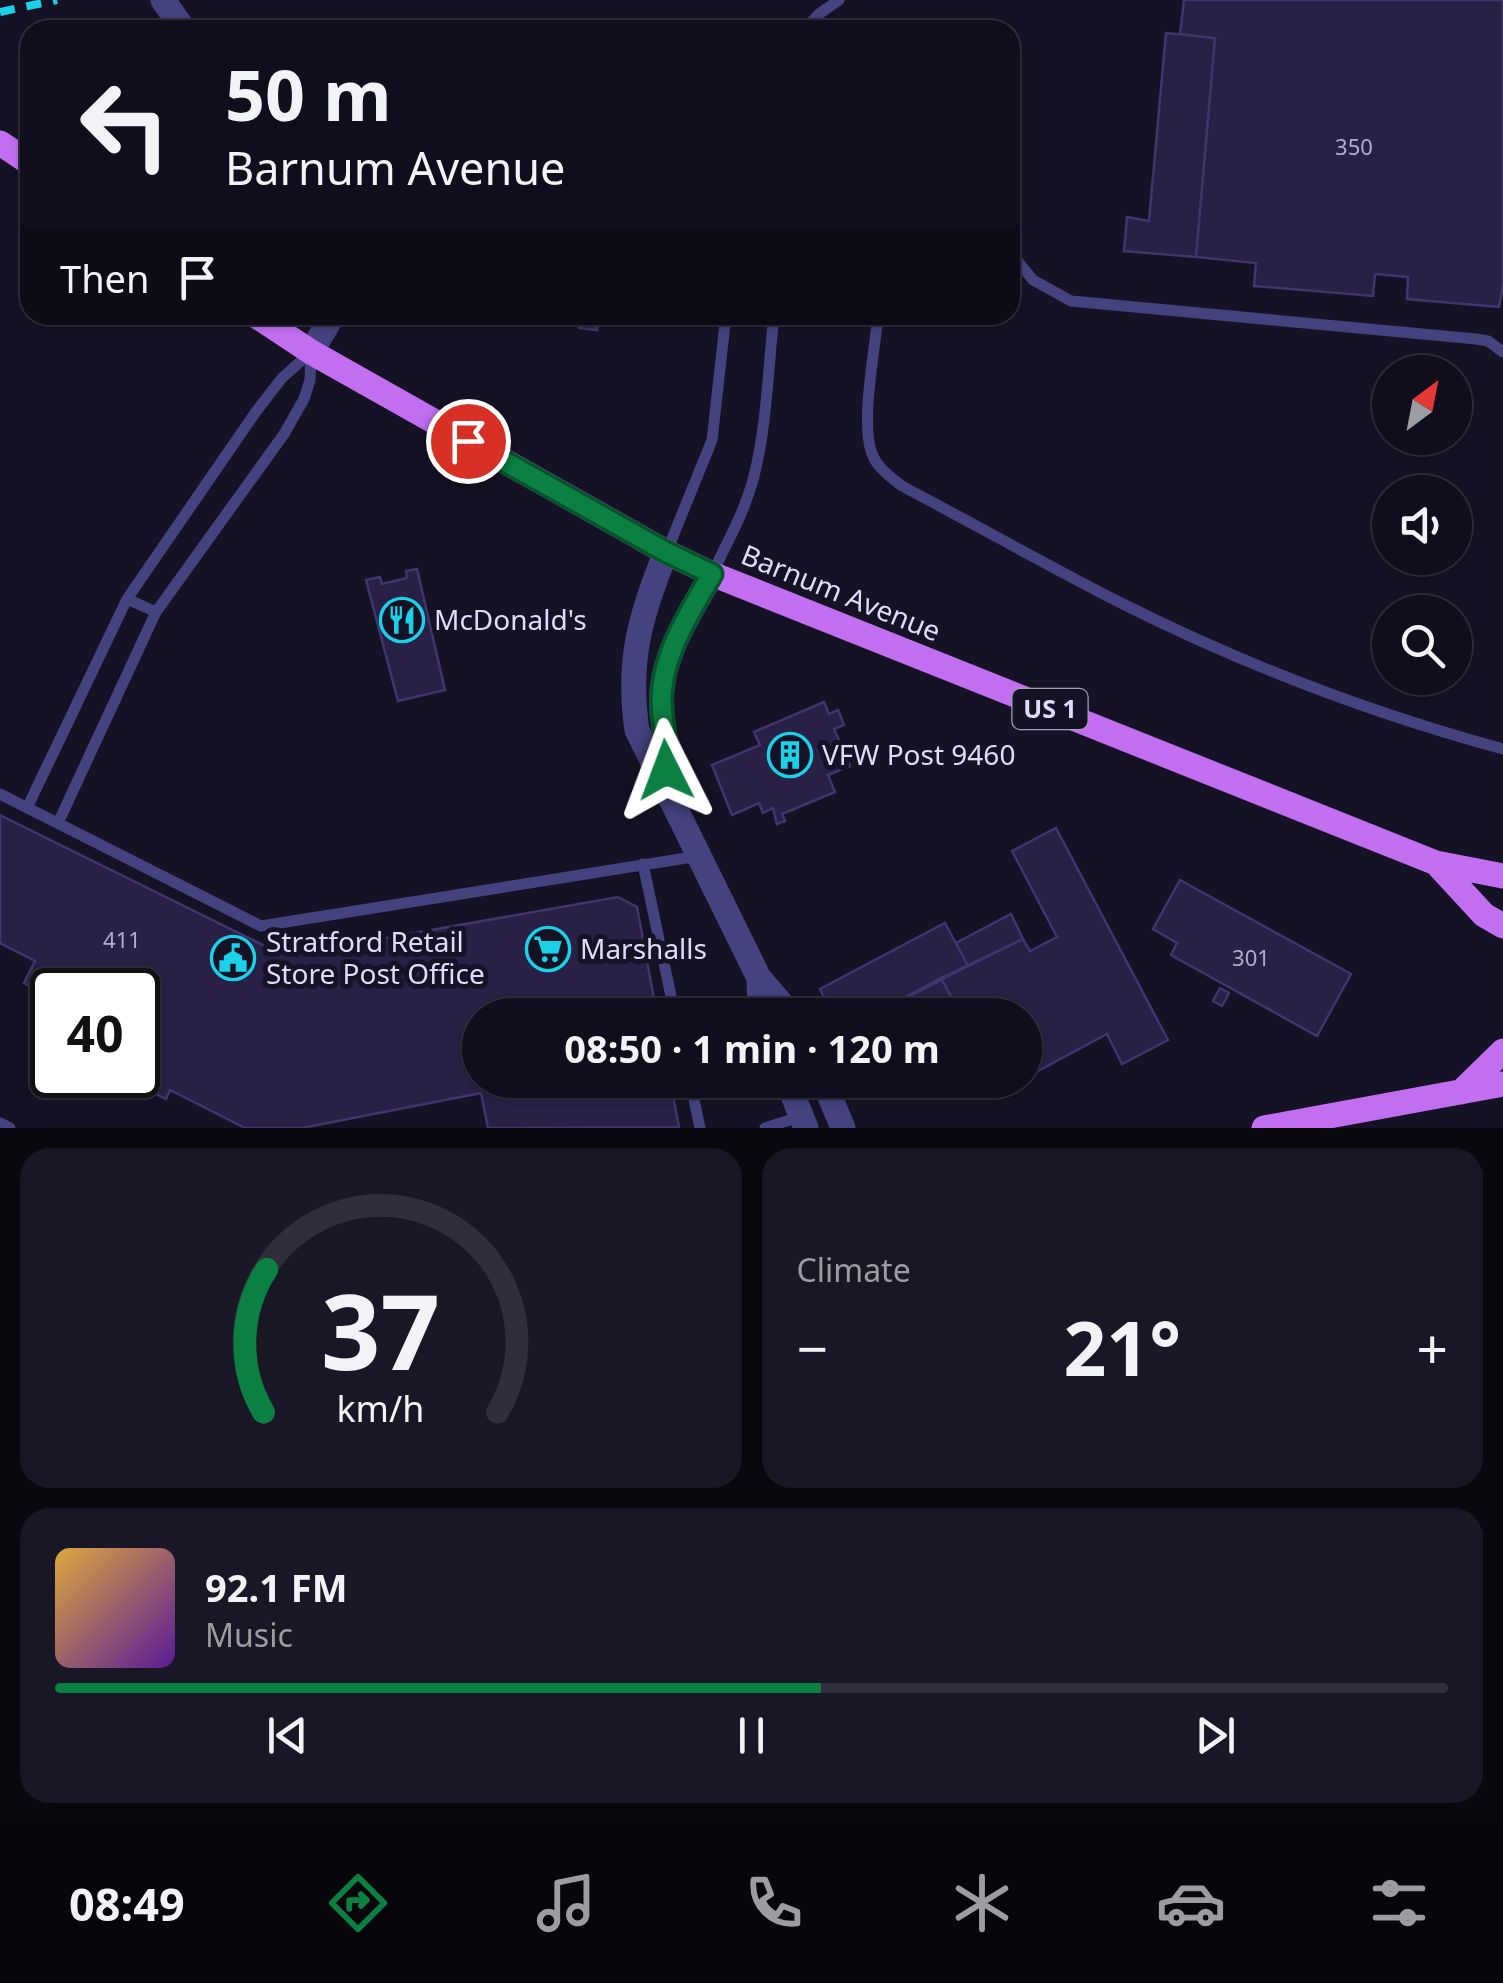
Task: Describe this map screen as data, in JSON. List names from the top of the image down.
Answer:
{
  "streets": {
    "main road": ["Barnum Avenue", "US 1"]
  },
  "places": {
    "restaurant": ["McDonald's"],
    "building": ["VFW Post 9460"],
    "supermarket": ["Marshalls"],
    "public building": ["Stratford Retail Store Post Office"]
  },
  "house_numbers": ["350", "411", "301"],
  "north": "top right",
  "page": {
    "turn": ["50 m", "Barnum Avenue"],
    "then": "Then",
    "limit": "40",
    "trip": "08:50 · 1 min · 120 m",
    "tile": "Climate",
    "heat": ["−", "21°", "+"],
    "song": ["92.1 FM", "Music"],
    "tabs": "08:49",
    "gauge": ["37", "km/h"]
  }
}
